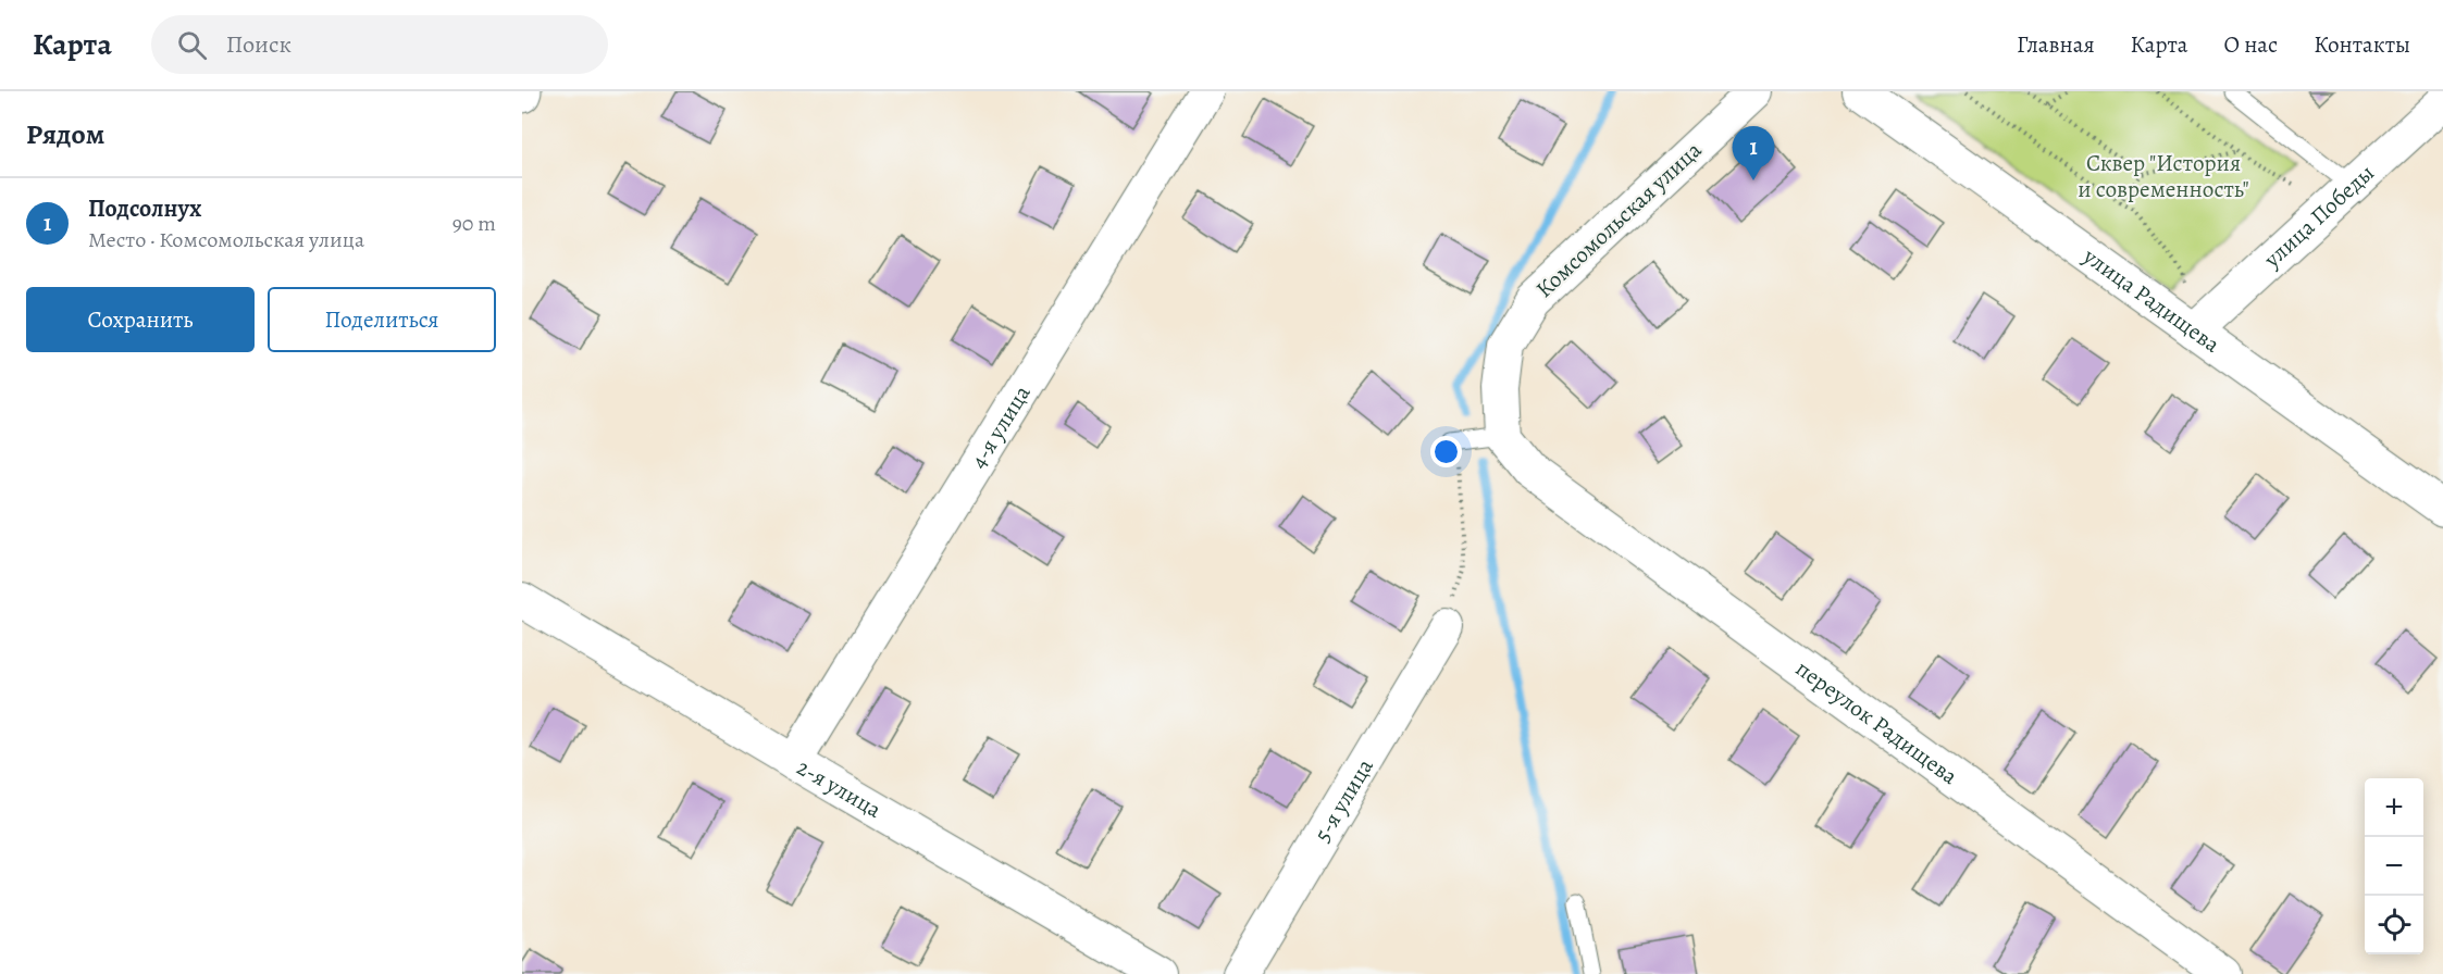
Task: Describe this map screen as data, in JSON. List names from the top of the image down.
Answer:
{
  "streets": {
    "street": [
      "улица Победы",
      "Комсомольская улица",
      "улица Радищева",
      "4-я улица",
      "переулок Радищева",
      "2-я улица",
      "5-я улица"
    ]
  },
  "crossings": [
    ["улица Победы", "улица Радищева"],
    ["Комсомольская улица", "переулок Радищева"],
    ["4-я улица", "2-я улица"]
  ],
  "parks": ["Сквер \"История и современность\""],
  "page": {
    "header": "Карта",
    "search": "Поиск",
    "nav": [
      "Главная",
      "Карта",
      "О нас",
      "Контакты"
    ],
    "heading": "Рядом",
    "pins": "1",
    "list": [
      {
        "mark": "1",
        "name": "Подсолнух",
        "note": "Место · Комсомольская улица",
        "value": "90 m"
      }
    ],
    "buttons": ["Сохранить", "Поделиться"],
    "map_buttons": ["+", "−"]
  }
}
